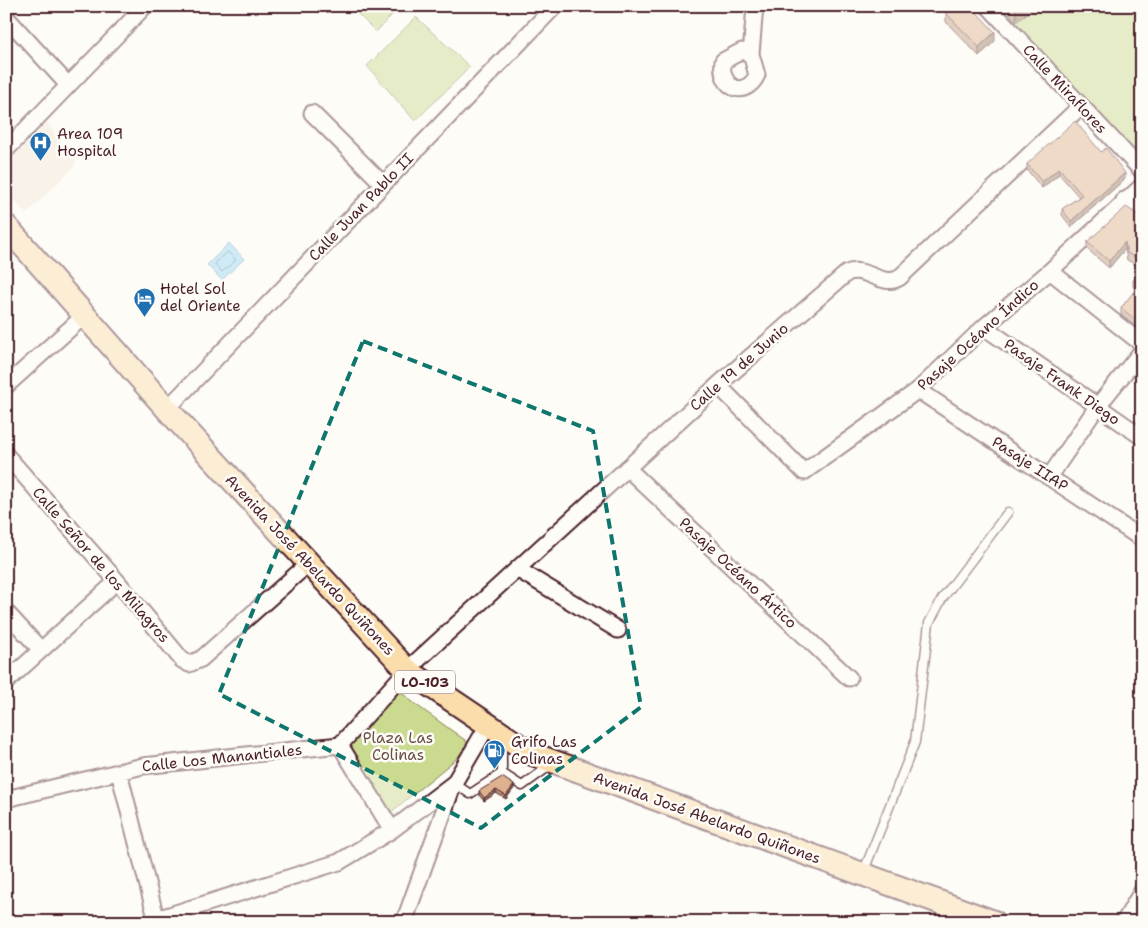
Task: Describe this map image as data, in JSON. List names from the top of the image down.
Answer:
{
  "streets": {
    "main road": ["Avenida José Abelardo Quiñones", "LO-103"],
    "street": [
      "Calle Miraflores",
      "Calle Juan Pablo II",
      "Pasaje Océano Índico",
      "Calle 19 de Junio",
      "Pasaje Frank Diego",
      "Pasaje IIAP",
      "Calle Señor de los Milagros",
      "Pasaje Océano Ártico",
      "Calle Los Manantiales"
    ]
  },
  "crossings": [
    ["Calle Miraflores", "Calle 19 de Junio"],
    ["Calle Juan Pablo II", "Avenida José Abelardo Quiñones"],
    ["Pasaje Océano Índico", "Calle 19 de Junio"],
    ["Pasaje Océano Índico", "Pasaje Frank Diego"],
    ["Pasaje Océano Índico", "Pasaje IIAP"],
    ["Calle 19 de Junio", "Avenida José Abelardo Quiñones"],
    ["Calle 19 de Junio", "Pasaje Océano Ártico"],
    ["Calle Señor de los Milagros", "Avenida José Abelardo Quiñones"]
  ],
  "parks": ["Plaza Las Colinas"],
  "places": {
    "hospital": ["Area 109 Hospital"],
    "hotel": ["Hotel Sol del Oriente"],
    "fuel station": ["Grifo Las Colinas"]
  }
}
